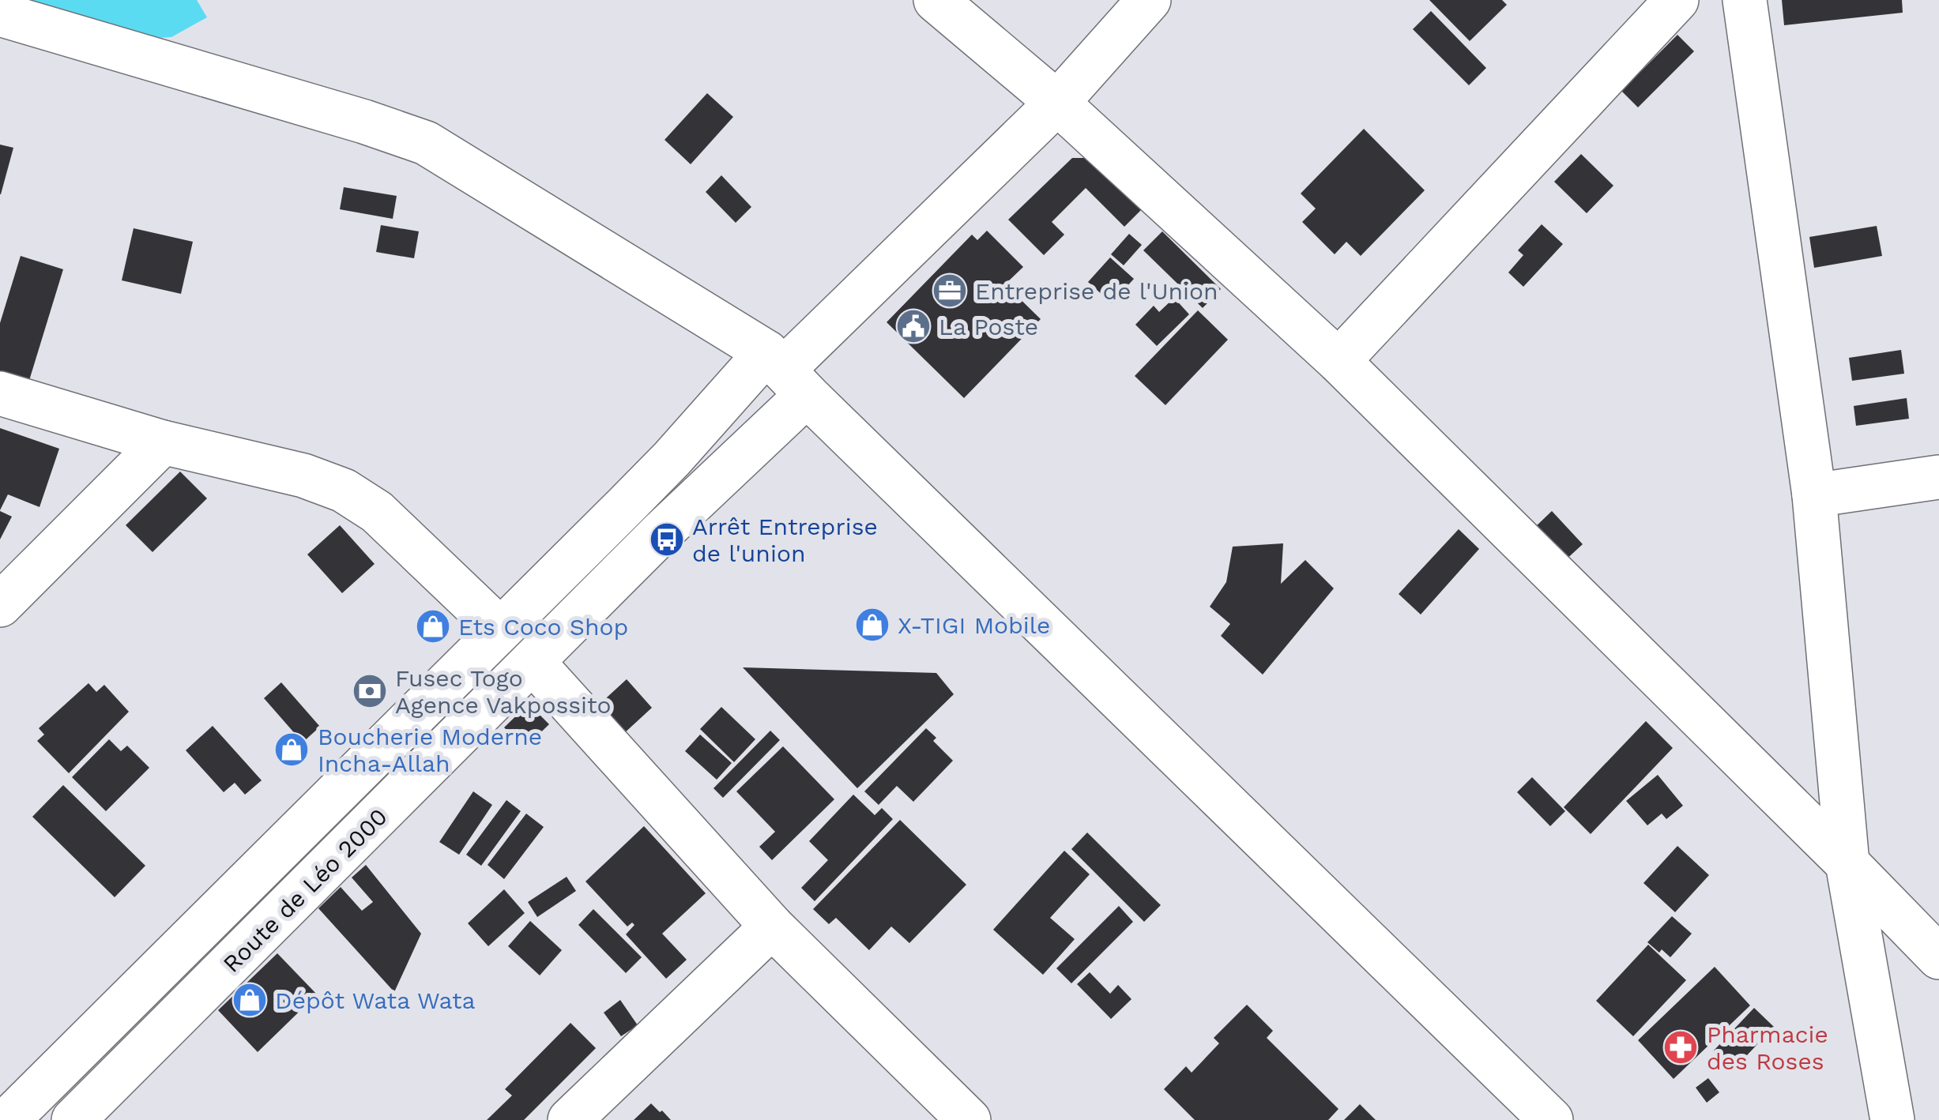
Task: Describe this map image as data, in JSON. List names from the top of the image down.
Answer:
{
  "streets": {
    "street": ["Route de Léo 2000"]
  },
  "places": {
    "office": ["Entreprise de l'Union"],
    "public building": ["La Poste"],
    "bus stop": ["Arrêt Entreprise de l'union"],
    "shop": [
      "X-TIGI Mobile",
      "Ets Coco Shop",
      "Boucherie Moderne Incha-Allah",
      "Dépôt Wata Wata"
    ],
    "bank": ["Fusec Togo Agence Vakpossito"],
    "pharmacy": ["Pharmacie des Roses"]
  }
}
